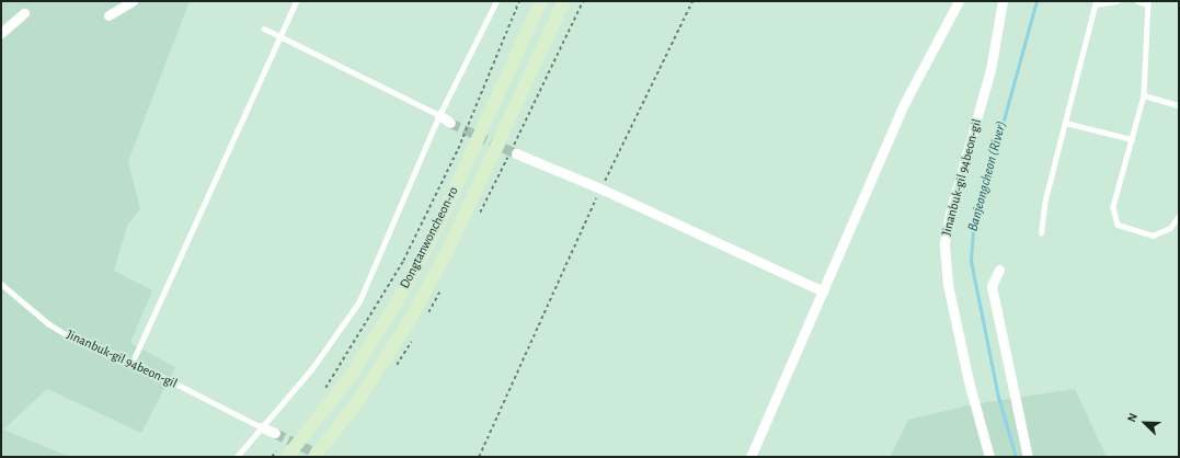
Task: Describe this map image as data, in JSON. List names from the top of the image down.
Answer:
{
  "streets": {
    "main road": ["Dongtanwoncheon-ro"],
    "street": ["Jinanbuk-gil 94beon-gil"]
  },
  "water": ["Banjeongcheon (River)"],
  "north": "top left"
}
